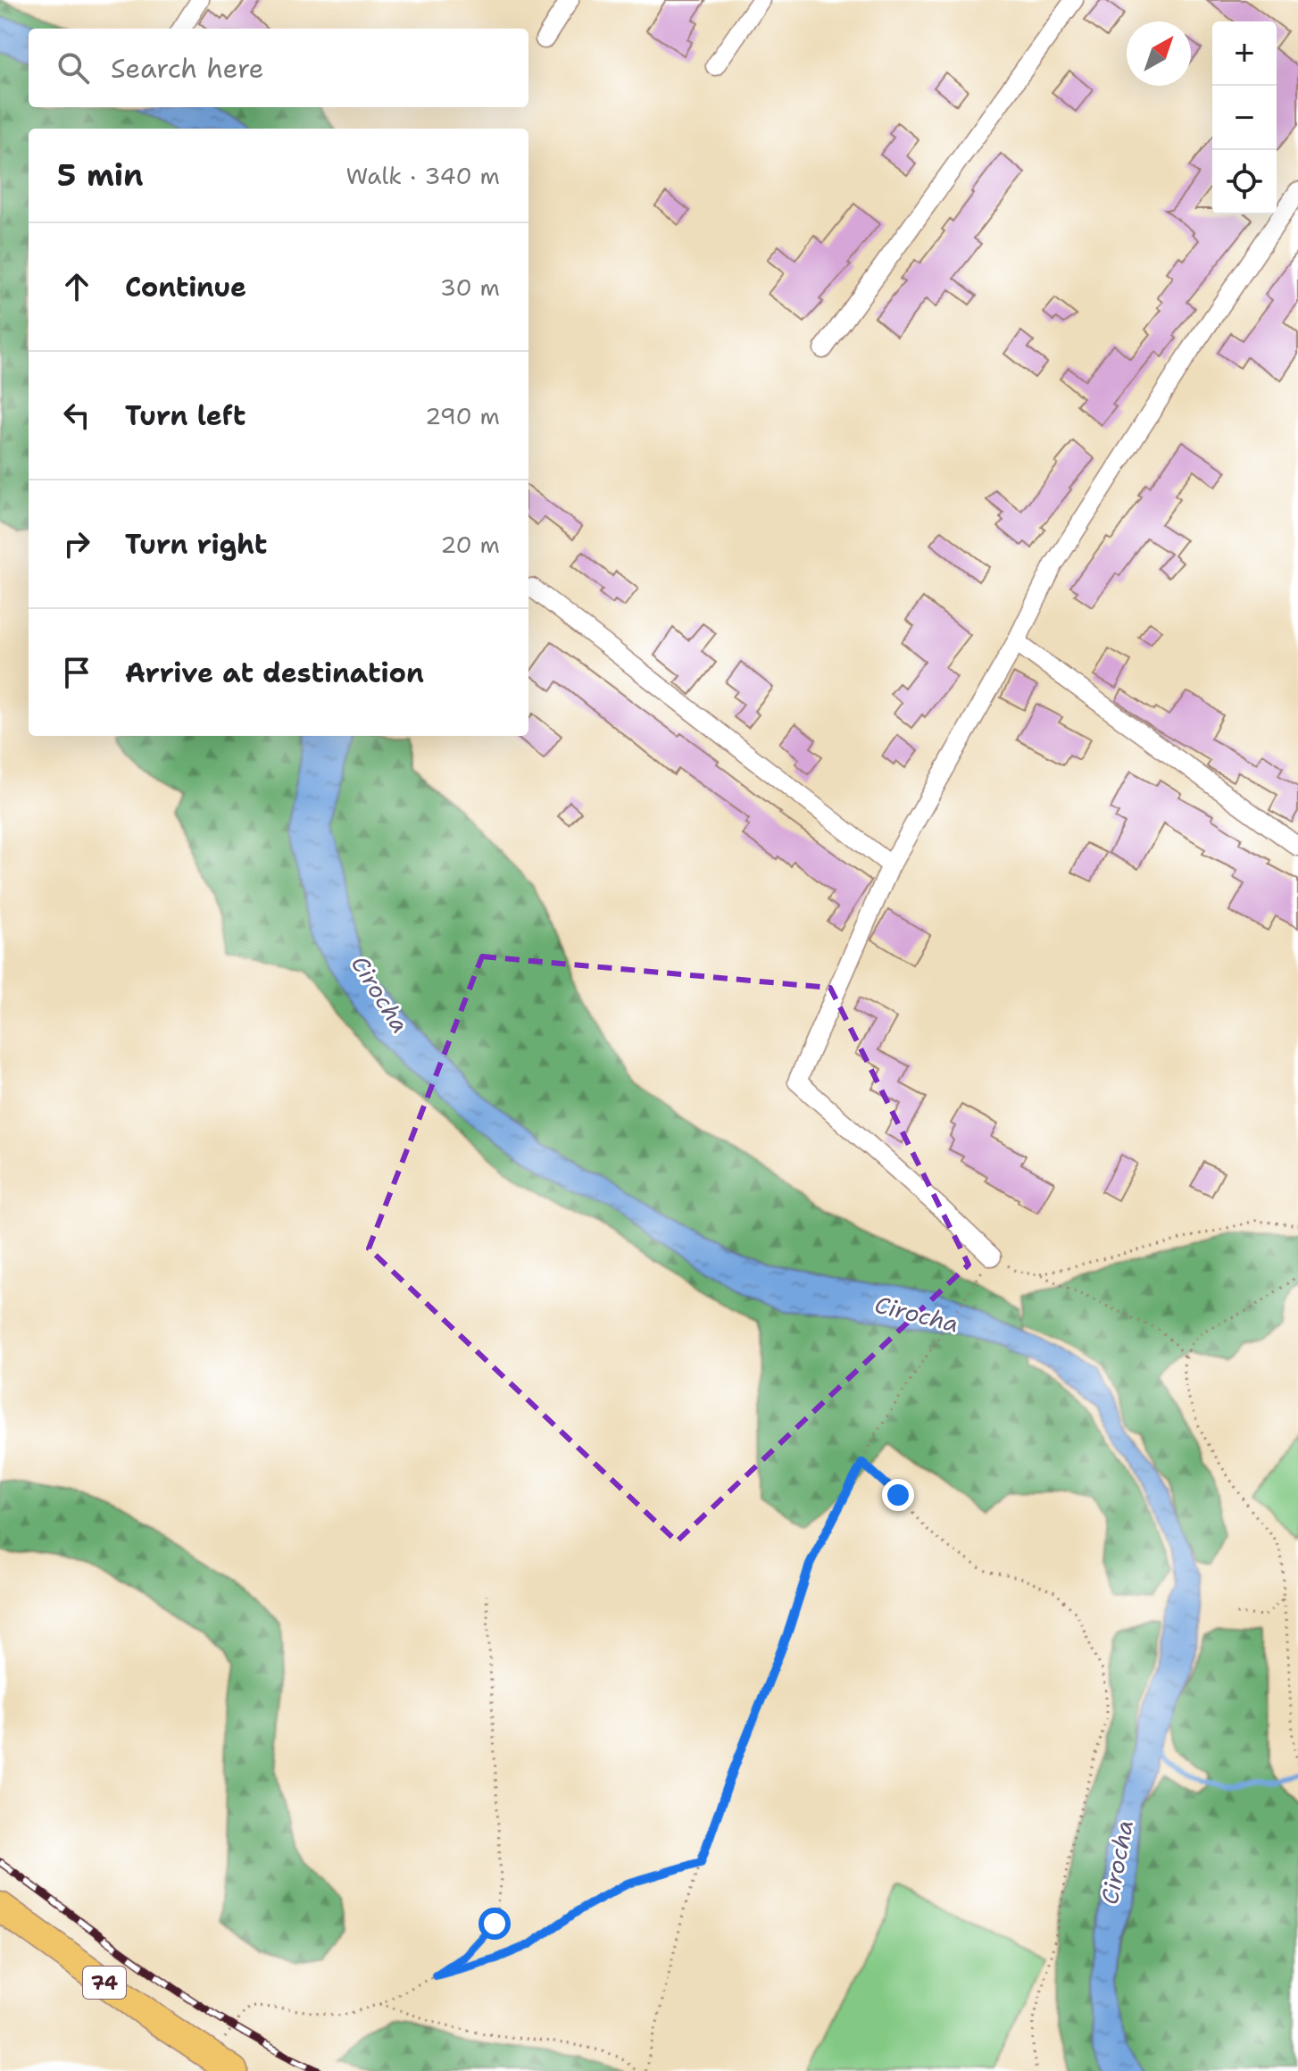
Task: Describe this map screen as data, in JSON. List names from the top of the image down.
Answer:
{
  "streets": {
    "main road": ["74"]
  },
  "water": ["Cirocha"],
  "north": "top right",
  "page": {
    "map_buttons": ["+", "−"],
    "search": "Search here",
    "heading": ["5 min", "Walk · 340 m"],
    "list": [
      ["Continue", "30 m"],
      ["Turn left", "290 m"],
      ["Turn right", "20 m"],
      "Arrive at destination"
    ]
  }
}
